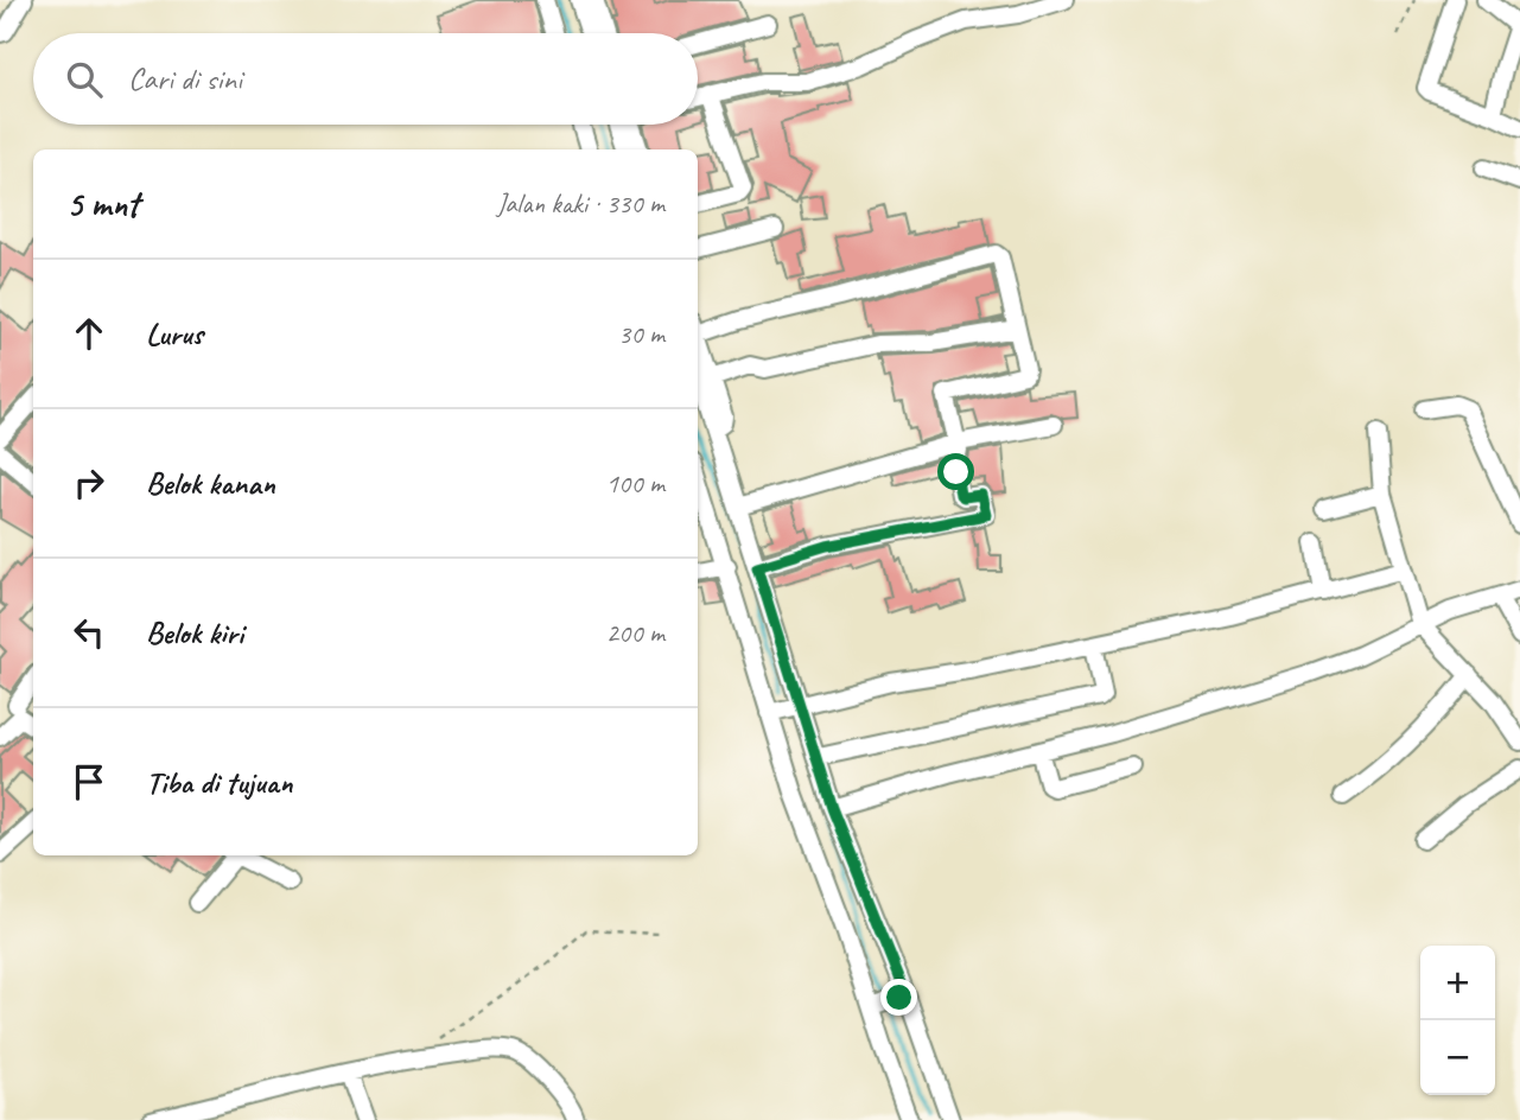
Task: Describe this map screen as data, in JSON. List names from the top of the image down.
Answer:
{
  "page": {
    "search": "Cari di sini",
    "heading": ["5 mnt", "Jalan kaki · 330 m"],
    "list": [
      ["Lurus", "30 m"],
      ["Belok kanan", "100 m"],
      ["Belok kiri", "200 m"],
      "Tiba di tujuan"
    ],
    "map_buttons": ["+", "−"]
  }
}
